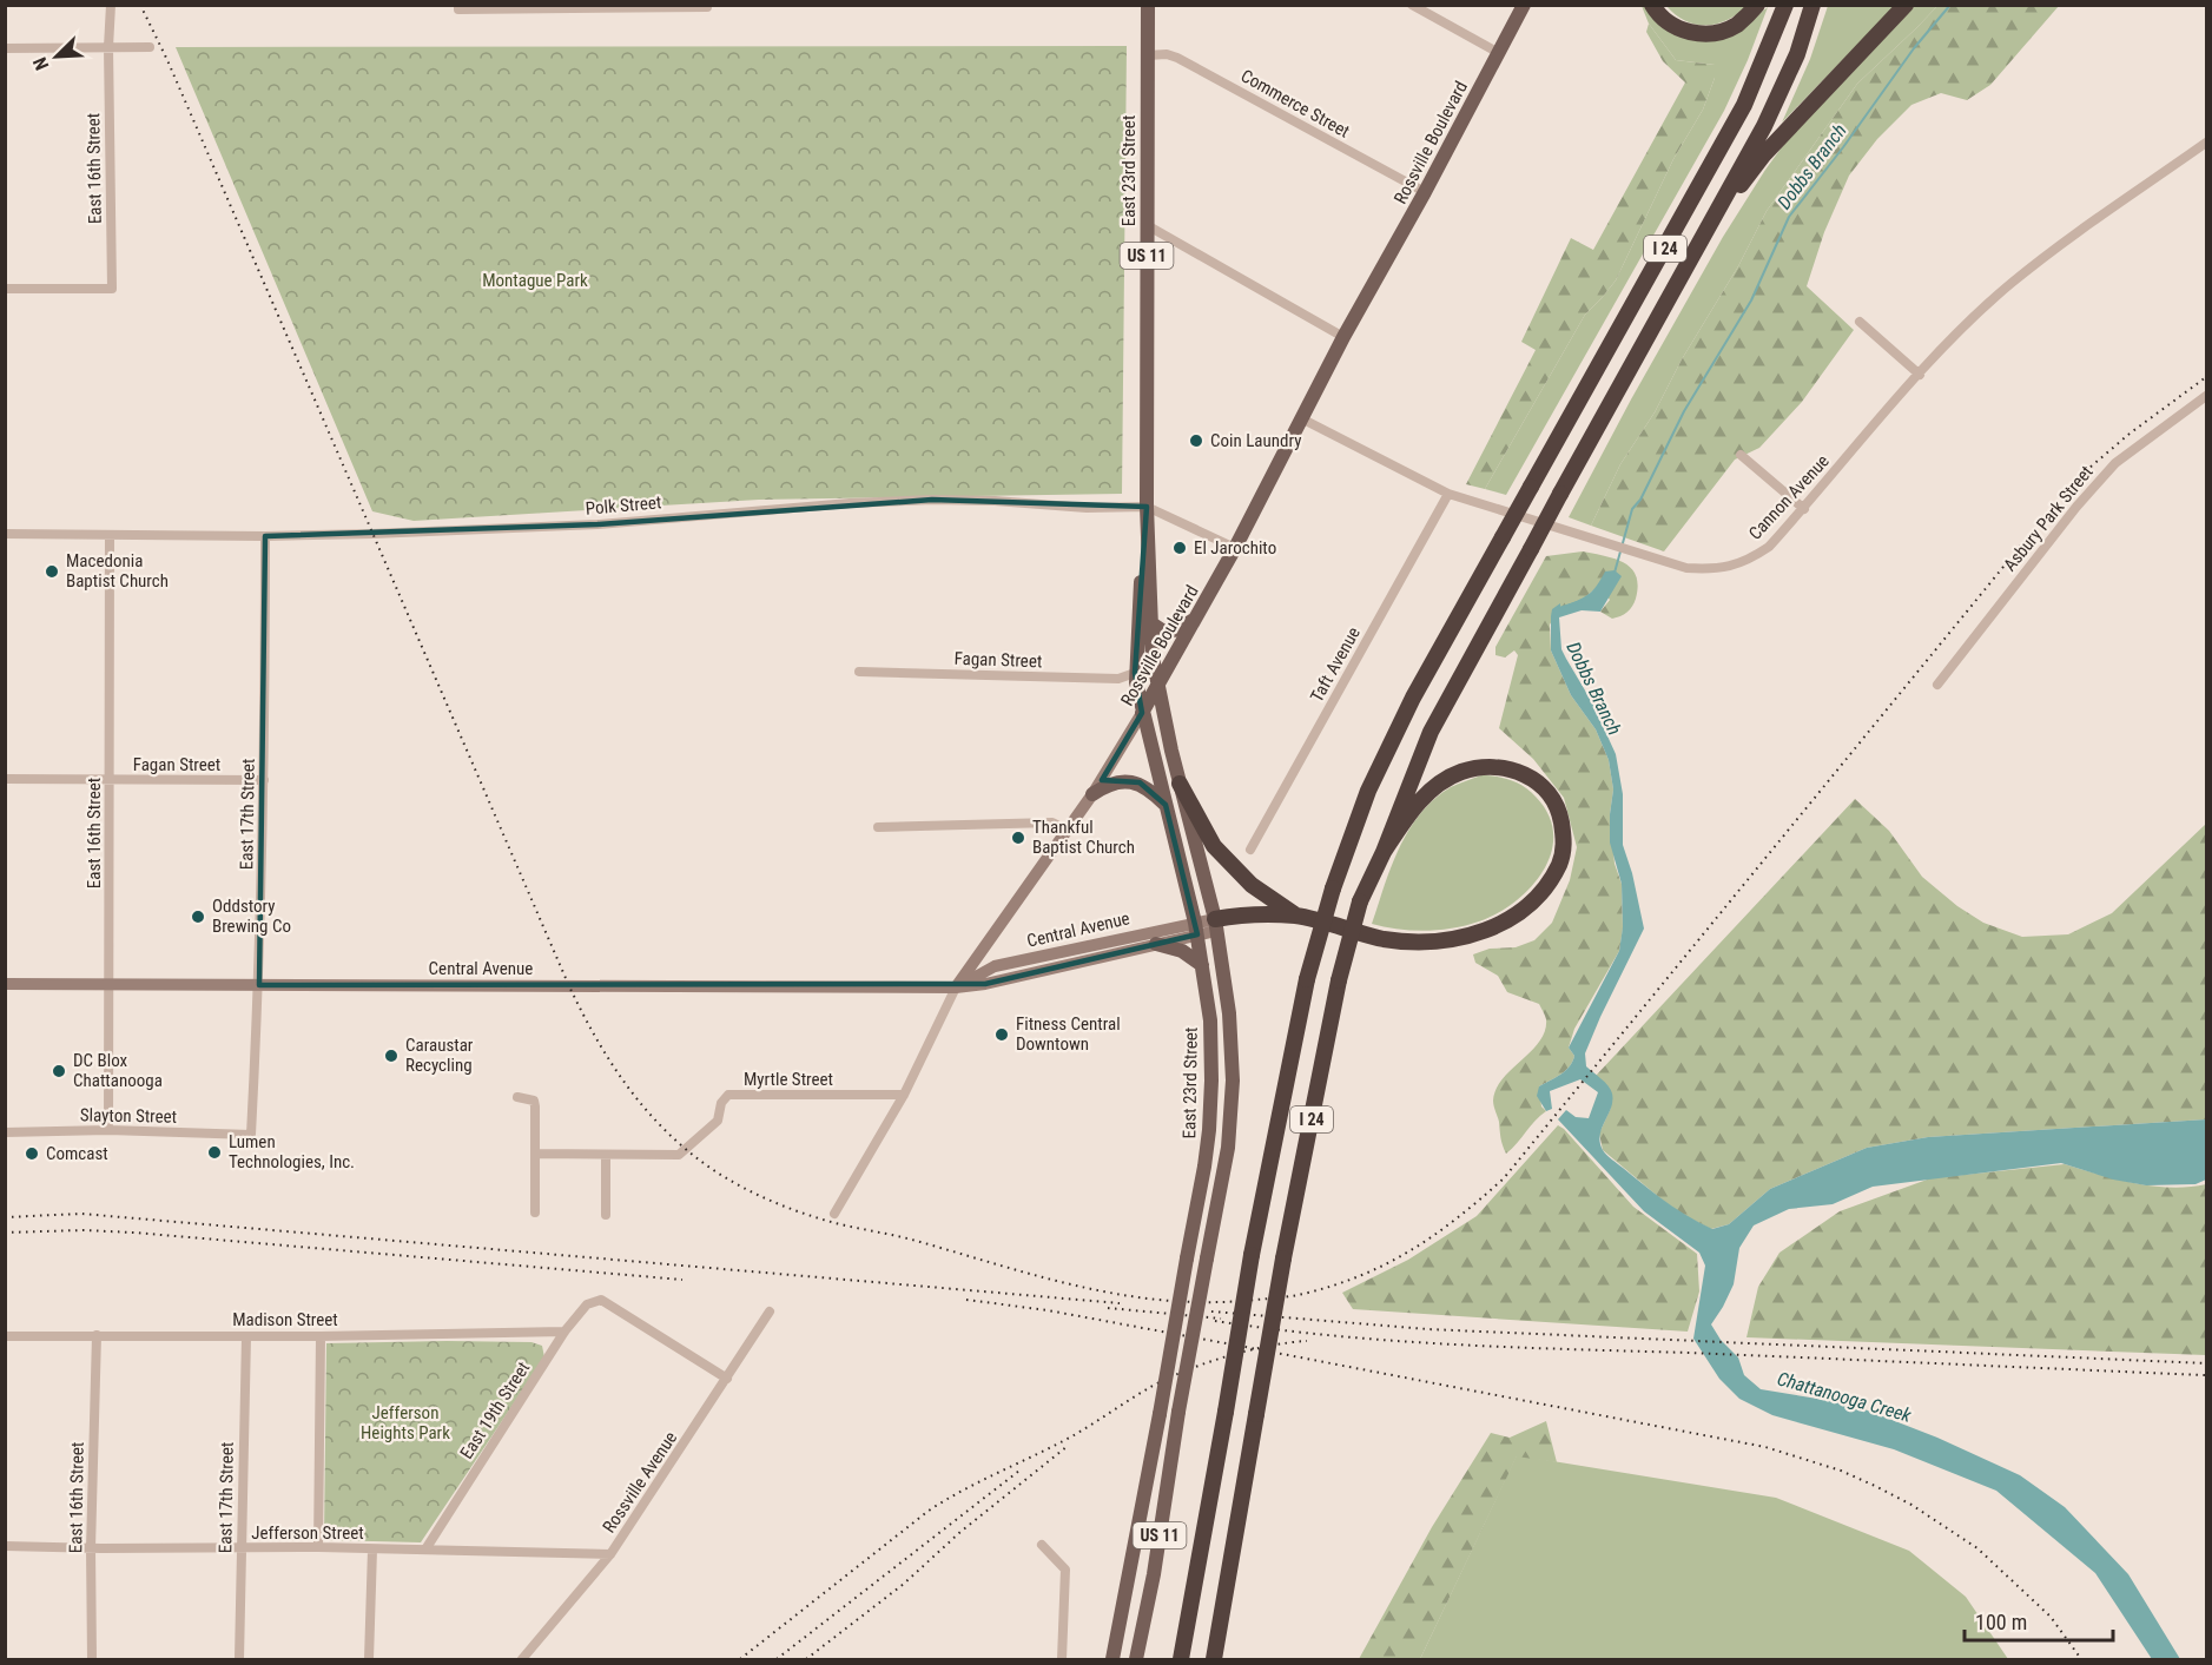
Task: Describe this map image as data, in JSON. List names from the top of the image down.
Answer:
{
  "streets": {
    "highway": ["I 24"],
    "main road": [
      "Rossville Boulevard",
      "East 23rd Street",
      "US 11",
      "Central Avenue"
    ],
    "street": [
      "Commerce Street",
      "East 16th Street",
      "Cannon Avenue",
      "Polk Street",
      "Asbury Park Street",
      "Fagan Street",
      "Taft Avenue",
      "East 17th Street",
      "Myrtle Street",
      "Slayton Street",
      "Madison Street",
      "East 19th Street",
      "Rossville Avenue",
      "Jefferson Street"
    ]
  },
  "crossings": [
    ["Commerce Street", "Rossville Boulevard"],
    ["Commerce Street", "East 23rd Street"],
    ["Rossville Boulevard", "East 23rd Street"],
    ["Rossville Boulevard", "Cannon Avenue"],
    ["Rossville Boulevard", "Polk Street"],
    ["Rossville Boulevard", "Central Avenue"],
    ["East 16th Street", "Polk Street"],
    ["East 16th Street", "Fagan Street"],
    ["East 16th Street", "Central Avenue"],
    ["East 16th Street", "Slayton Street"],
    ["East 16th Street", "Madison Street"],
    ["East 16th Street", "Jefferson Street"],
    ["East 23rd Street", "Polk Street"],
    ["East 23rd Street", "Fagan Street"],
    ["East 23rd Street", "Central Avenue"],
    ["Cannon Avenue", "Taft Avenue"],
    ["Polk Street", "East 17th Street"],
    ["Fagan Street", "East 17th Street"],
    ["East 17th Street", "Central Avenue"],
    ["East 17th Street", "Slayton Street"],
    ["East 17th Street", "Madison Street"],
    ["East 17th Street", "Jefferson Street"],
    ["Madison Street", "East 19th Street"],
    ["East 19th Street", "Rossville Avenue"],
    ["East 19th Street", "Jefferson Street"],
    ["Rossville Avenue", "Jefferson Street"]
  ],
  "water": ["Dobbs Branch", "Chattanooga Creek"],
  "parks": ["Montague Park", "Jefferson Heights Park"],
  "places": [
    "Coin Laundry",
    "El Jarochito",
    "Macedonia Baptist Church",
    "Thankful Baptist Church",
    "Oddstory Brewing Co",
    "Fitness Central Downtown",
    "Caraustar Recycling",
    "DC Blox Chattanooga",
    "Lumen Technologies, Inc.",
    "Comcast"
  ],
  "scale_bar": "100 m",
  "north": "bottom left"
}
